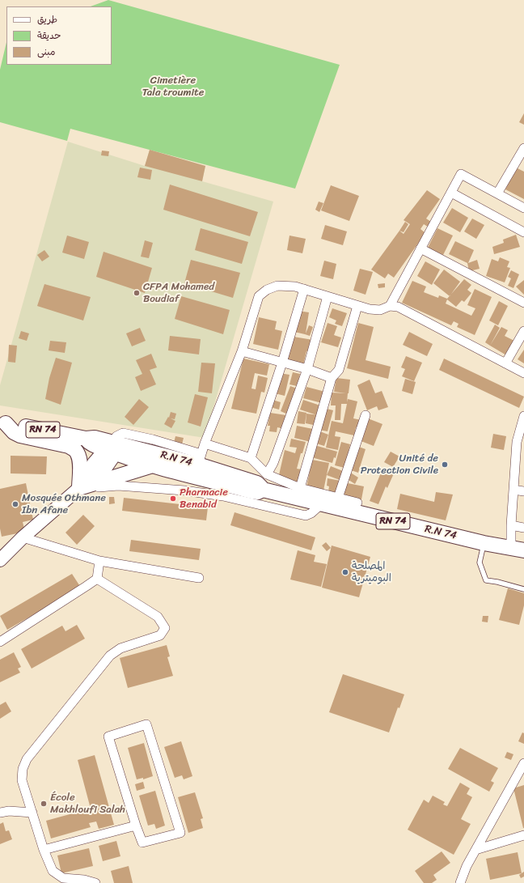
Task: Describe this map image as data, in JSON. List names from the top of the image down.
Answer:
{
  "streets": {
    "main road": ["RN 74", "R.N 74"]
  },
  "parks": ["Cimetière Tala troumite"],
  "places": [
    "CFPA Mohamed Boudiaf",
    "Unité de Protection Civile",
    "Pharmacie Benabid",
    "Mosquée Othmane Ibn Afane",
    "المصلحة البوميترية",
    "École Makhloufi Salah"
  ],
  "legend": ["طريق", "حديقة", "مبنى"]
}
